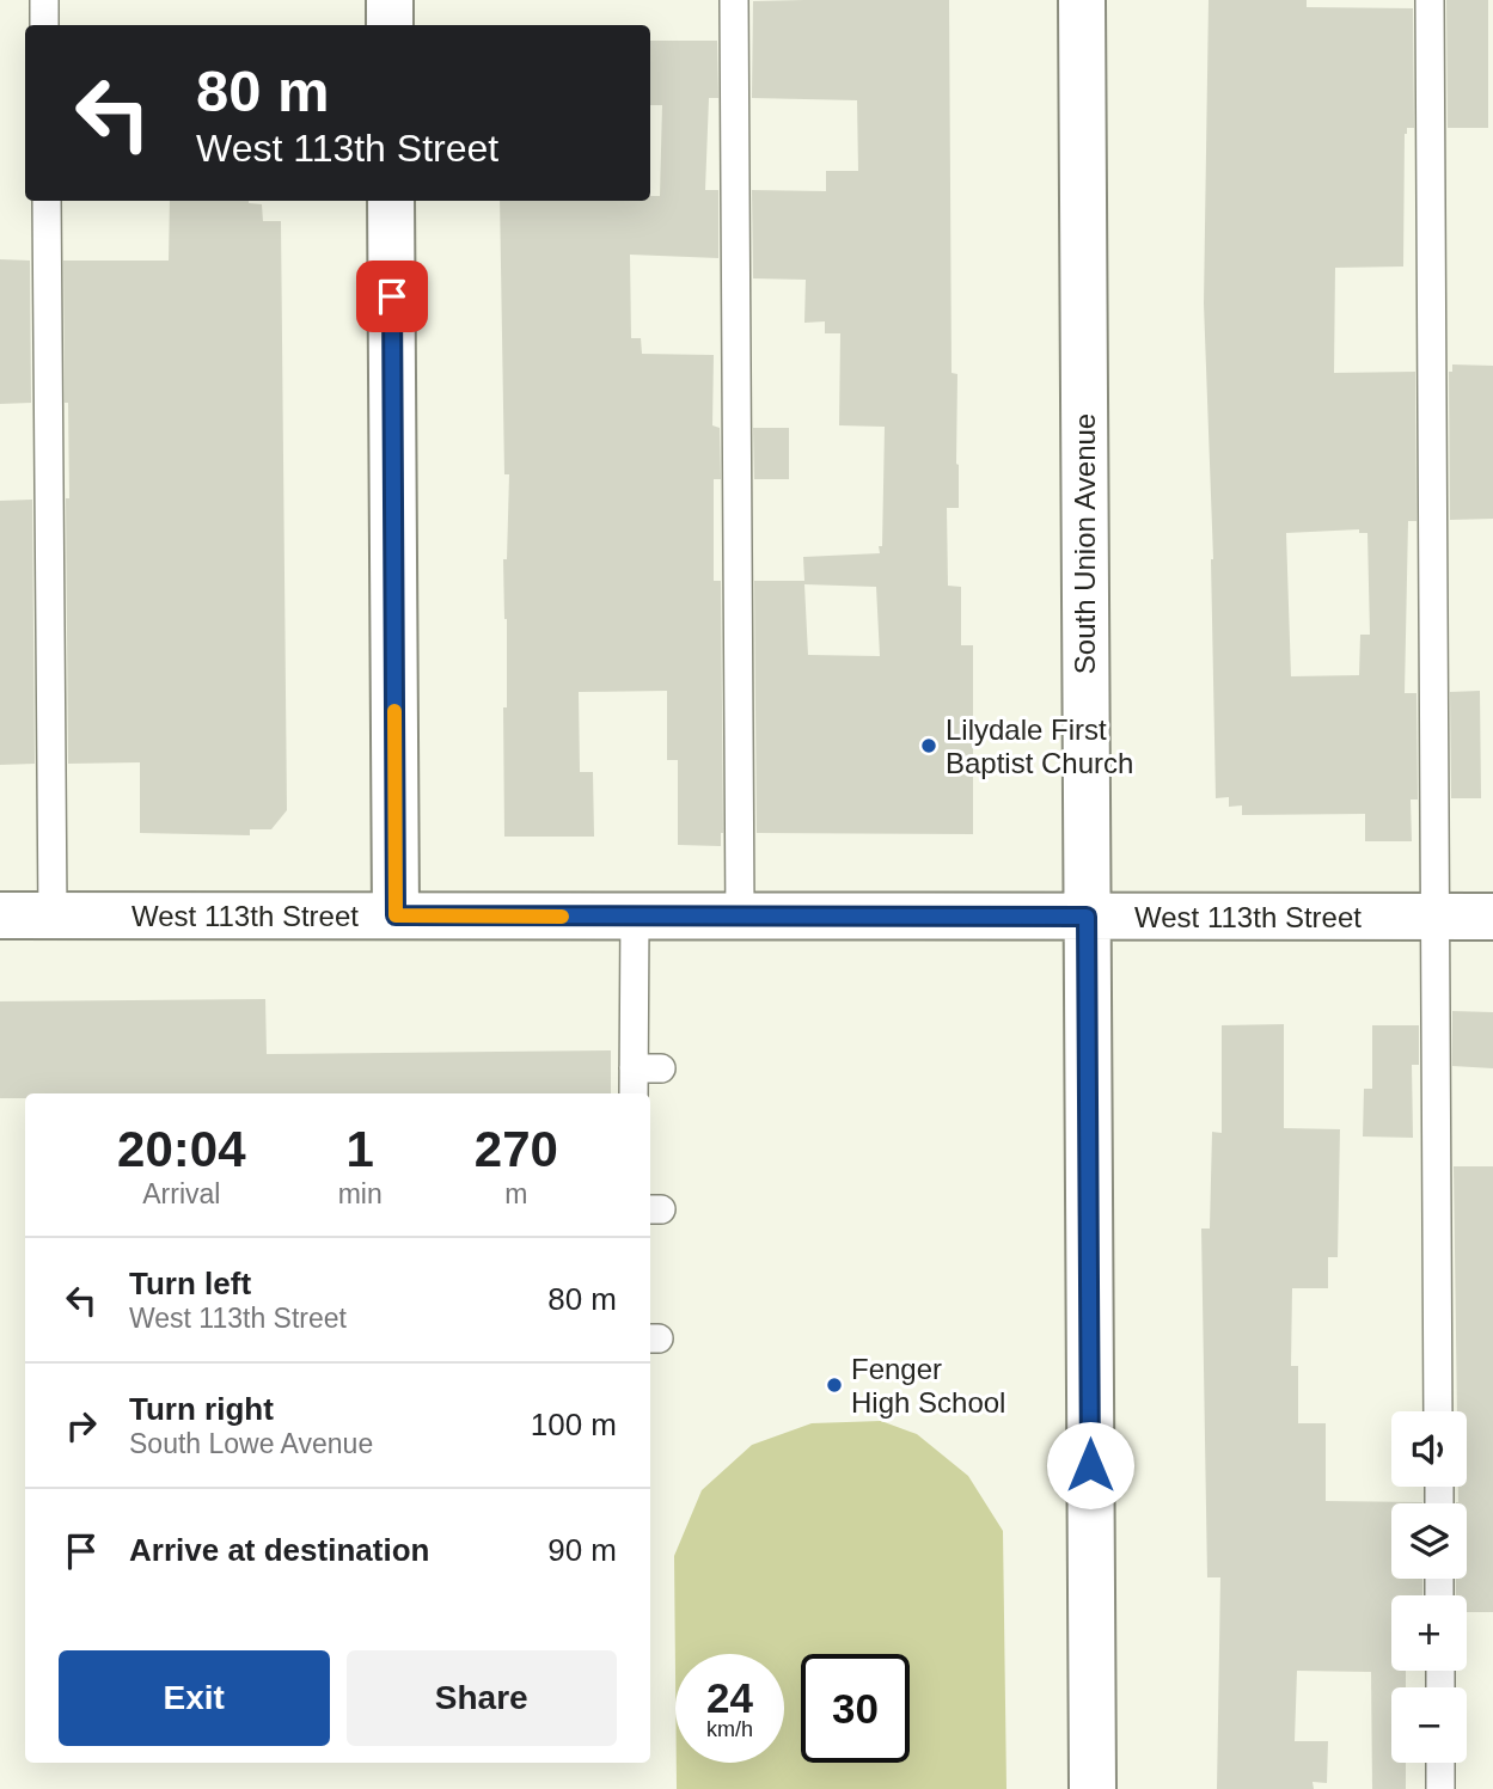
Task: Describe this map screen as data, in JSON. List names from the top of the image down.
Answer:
{
  "streets": {
    "street": ["South Union Avenue", "West 113th Street"]
  },
  "crossings": [
    ["South Union Avenue", "West 113th Street"]
  ],
  "places": ["Lilydale First Baptist Church", "Fenger High School"],
  "page": {
    "turn": ["80 m", "West 113th Street"],
    "eta": [
      "20:04",
      "Arrival",
      "1",
      "min",
      "270",
      "m"
    ],
    "list": [
      {
        "name": "Turn left",
        "note": "West 113th Street",
        "value": "80 m"
      },
      {
        "name": "Turn right",
        "note": "South Lowe Avenue",
        "value": "100 m"
      },
      {
        "name": "Arrive at destination",
        "value": "90 m"
      }
    ],
    "map_buttons": ["+", "−"],
    "buttons": ["Exit", "Share"],
    "speed": "24 km/h",
    "limit": "30"
  }
}
